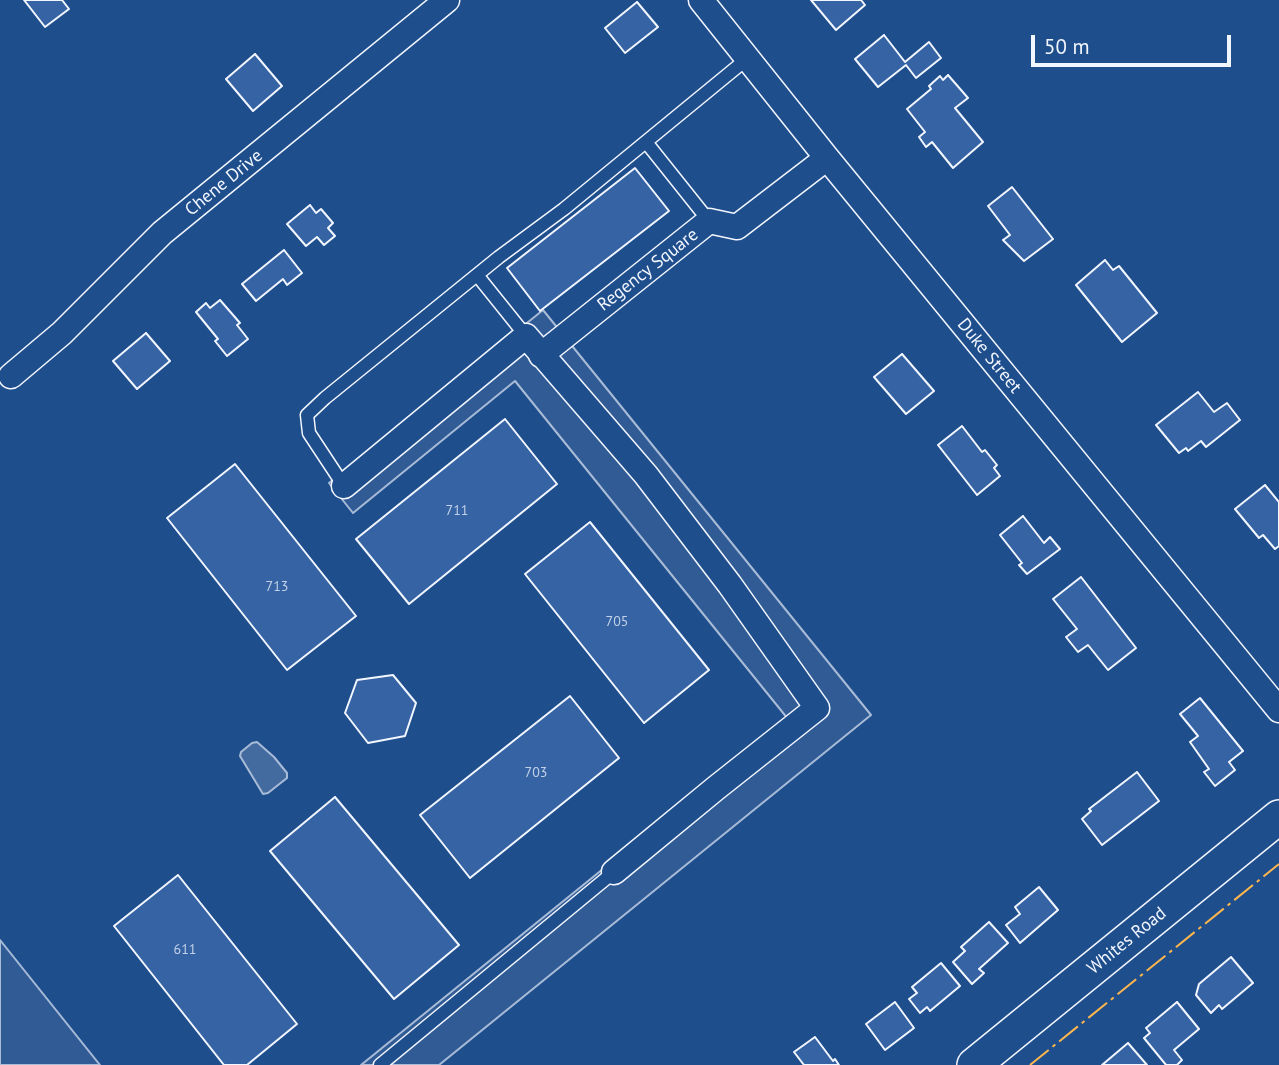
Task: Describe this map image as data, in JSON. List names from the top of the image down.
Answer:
{
  "streets": {
    "street": [
      "Chene Drive",
      "Regency Square",
      "Duke Street",
      "Whites Road"
    ]
  },
  "crossings": [
    ["Regency Square", "Duke Street"]
  ],
  "house_numbers": [
    "711",
    "713",
    "705",
    "703",
    "611"
  ],
  "scale_bar": "50 m"
}
